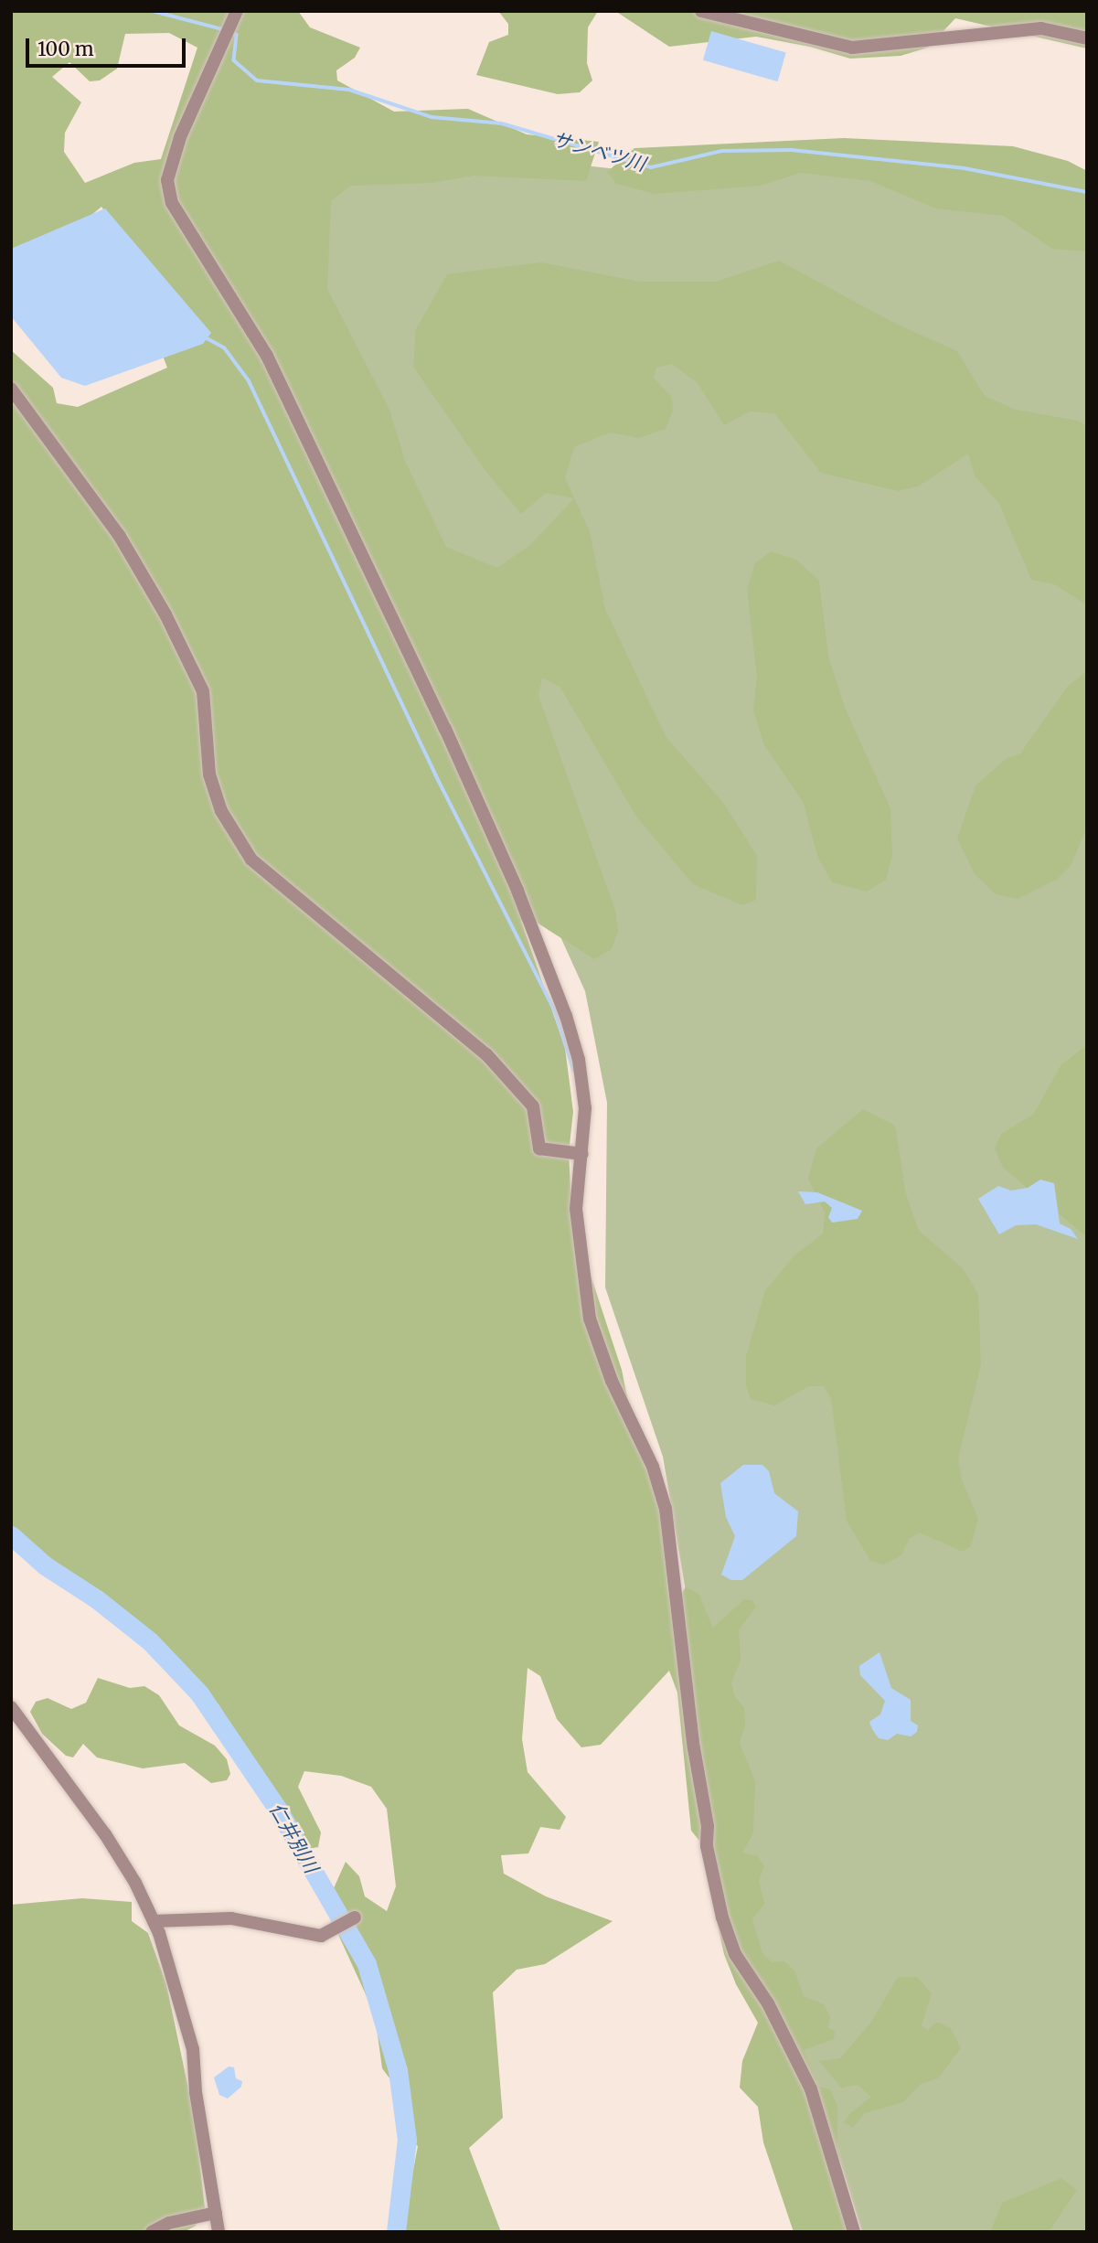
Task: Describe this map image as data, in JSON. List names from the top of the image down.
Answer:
{
  "water": ["サンベツ川", "仁井別川"],
  "scale_bar": "100 m"
}
